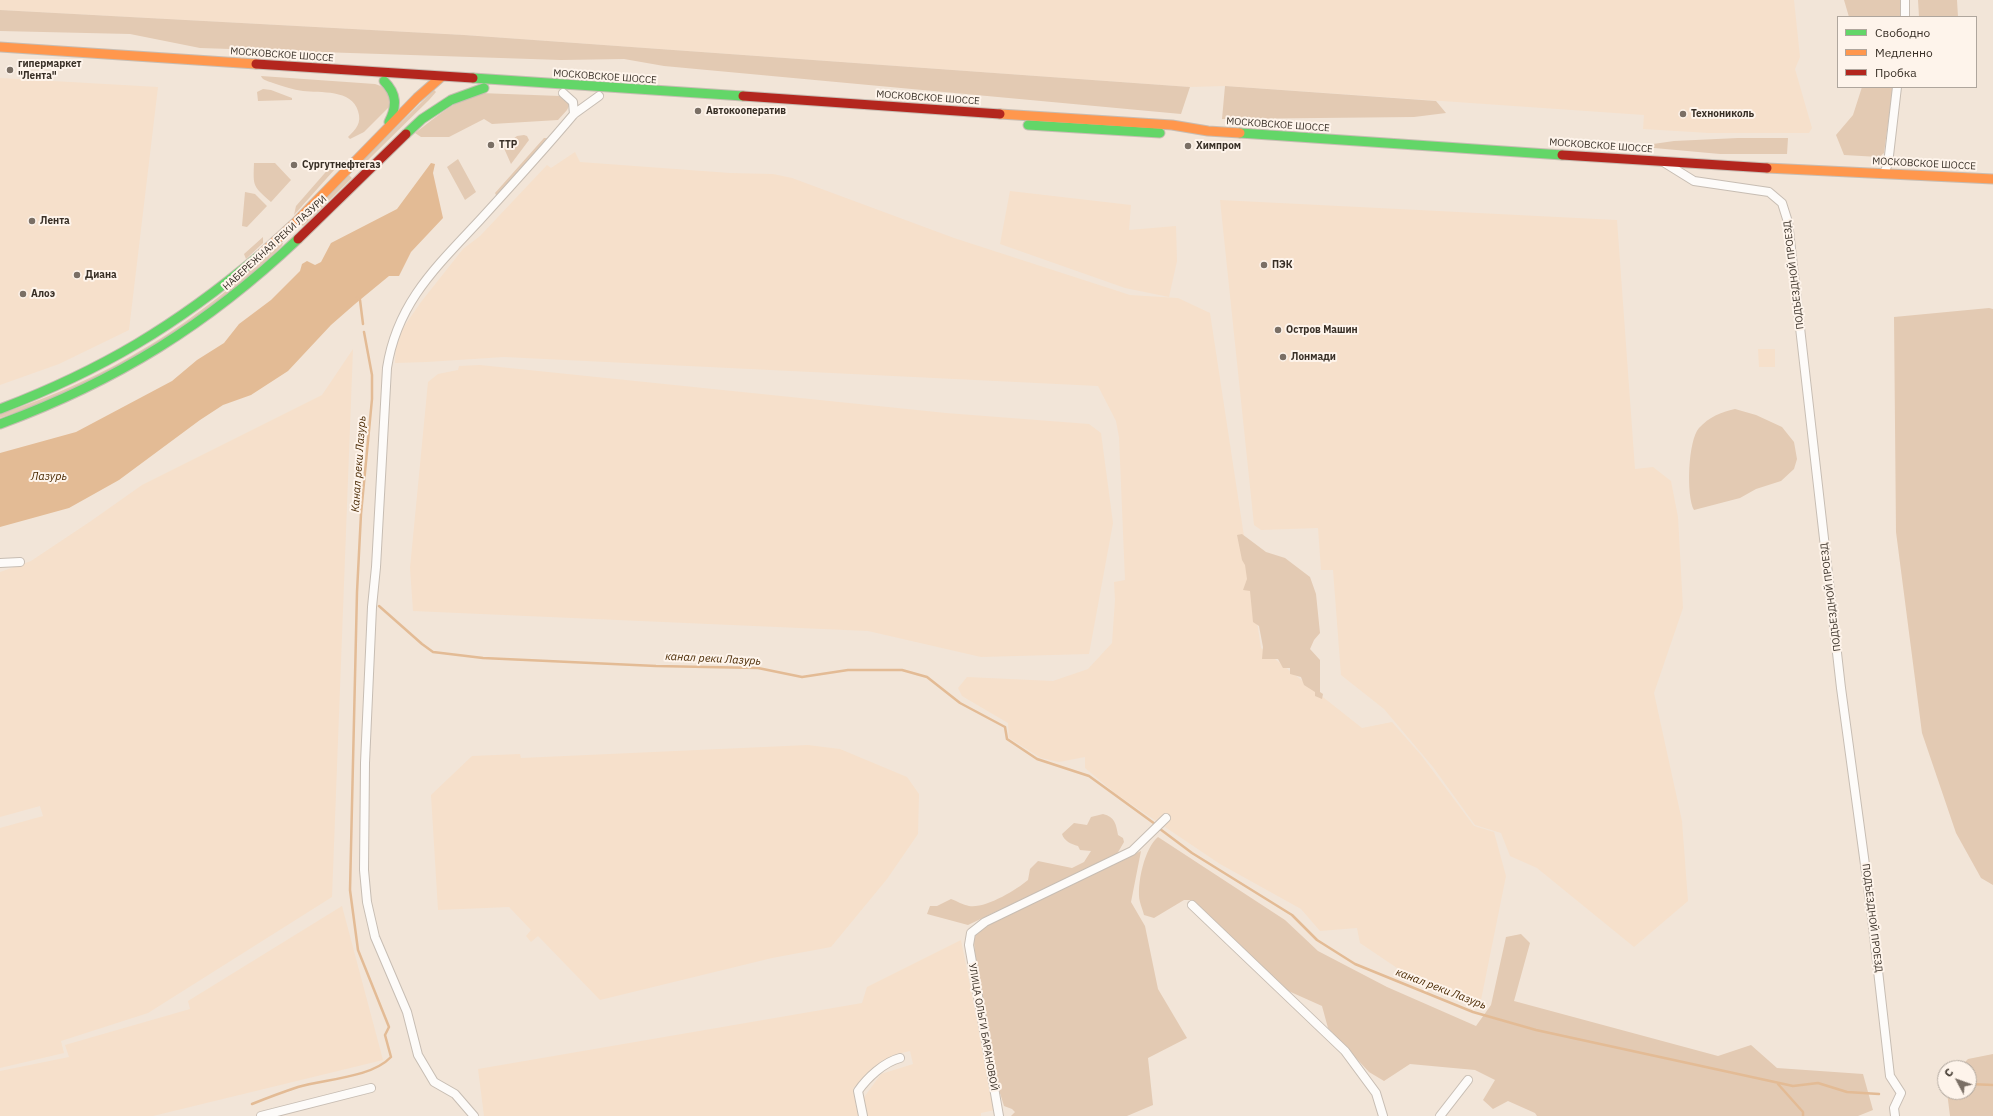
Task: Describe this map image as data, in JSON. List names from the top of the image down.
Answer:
{
  "streets": {
    "main road": ["МОСКОВСКОЕ ШОССЕ", "НАБЕРЕЖНАЯ РЕКИ ЛАЗУРИ"],
    "street": ["ПОДЪЕЗДНОЙ ПРОЕЗД", "УЛИЦА ОЛЬГИ БАРАНОВОЙ"]
  },
  "crossings": [
    ["МОСКОВСКОЕ ШОССЕ", "НАБЕРЕЖНАЯ РЕКИ ЛАЗУРИ"],
    ["МОСКОВСКОЕ ШОССЕ", "ПОДЪЕЗДНОЙ ПРОЕЗД"]
  ],
  "water": ["Канал реки Лазурь", "Лазурь", "канал реки Лазурь"],
  "places": [
    "гипермаркет \"Лента\"",
    "Автокооператив",
    "Технониколь",
    "ТТР",
    "Химпром",
    "Сургутнефтегаз",
    "Лента",
    "ПЭК",
    "Диана",
    "Алоэ",
    "Остров Машин",
    "Лонмади"
  ],
  "legend": ["Свободно", "Медленно", "Пробка"],
  "north": "top left"
}
